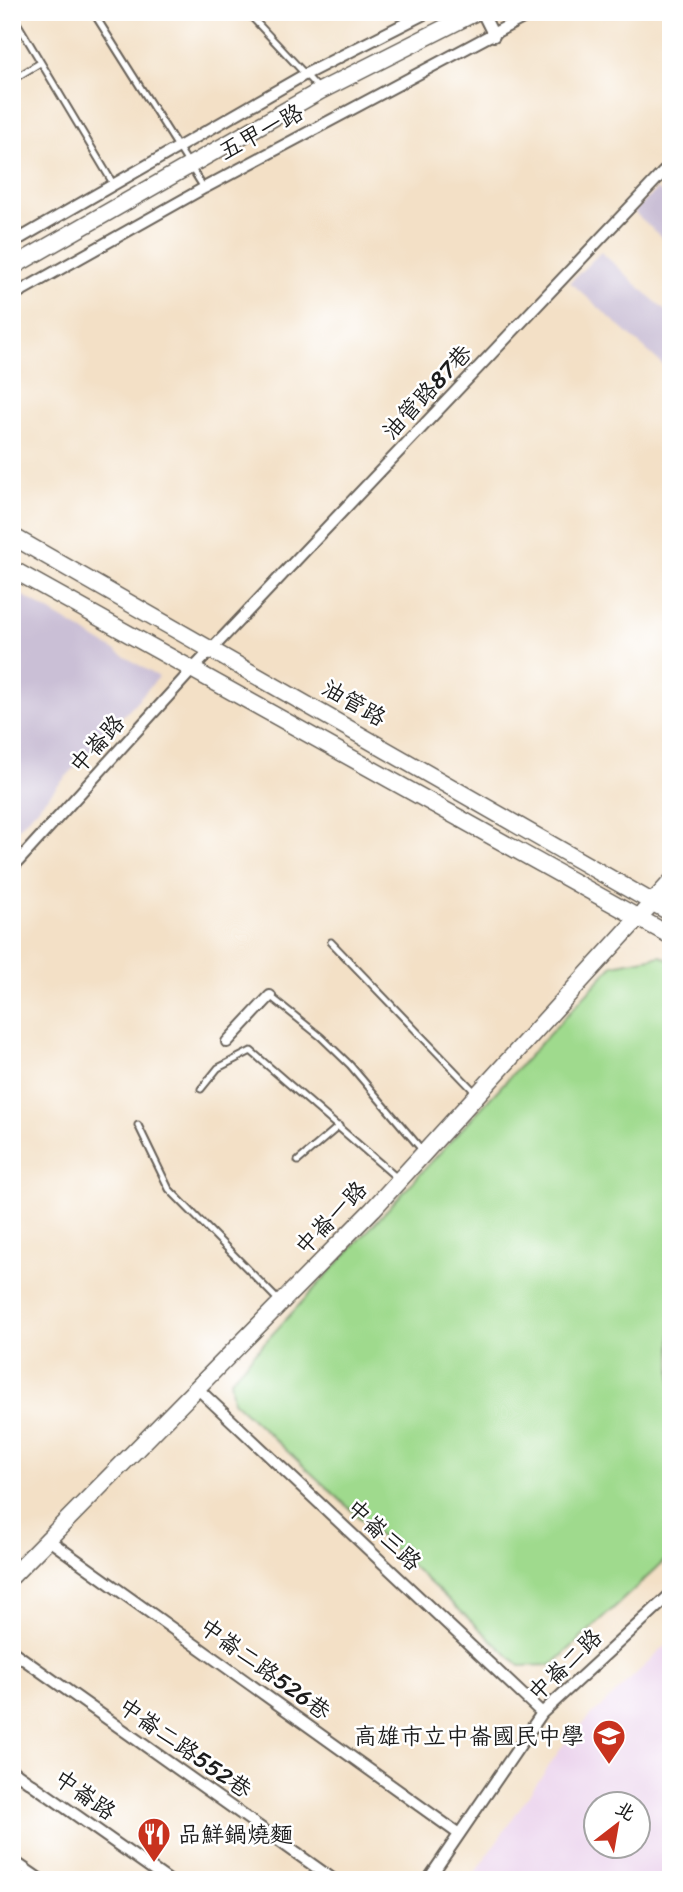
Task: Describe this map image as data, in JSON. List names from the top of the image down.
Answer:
{
  "streets": {
    "street": [
      "五甲一路",
      "油管路87巷",
      "油管路",
      "中崙路",
      "中崙一路",
      "中崙三路",
      "中崙二路",
      "中崙二路526巷",
      "中崙二路552巷"
    ]
  },
  "crossings": [
    ["油管路87巷", "油管路"],
    ["油管路87巷", "中崙路"],
    ["油管路", "中崙路"],
    ["油管路", "中崙一路"],
    ["中崙一路", "中崙三路"],
    ["中崙一路", "中崙二路526巷"],
    ["中崙三路", "中崙二路"],
    ["中崙二路", "中崙二路526巷"]
  ],
  "places": {
    "school or university": ["高雄市立中崙國民中學"],
    "restaurant": ["品鮮鍋燒麵"]
  },
  "north": "top right"
}
